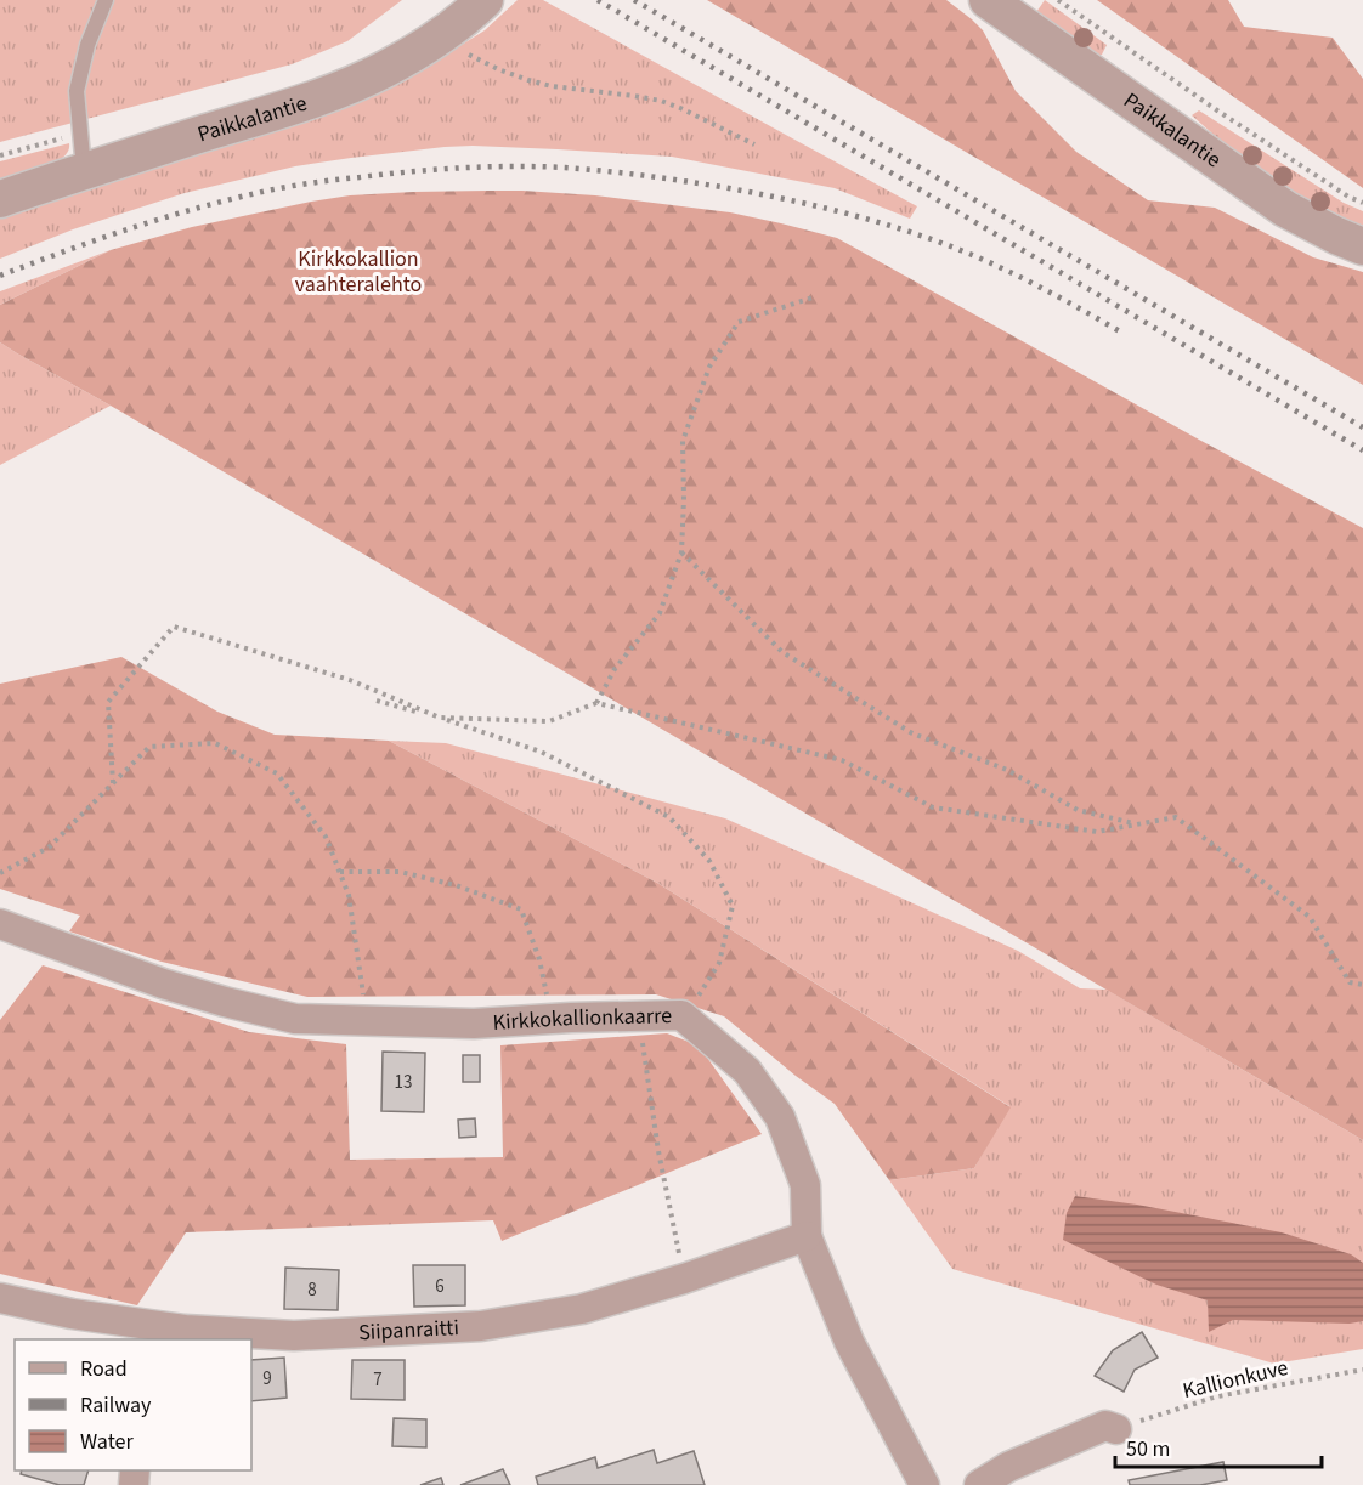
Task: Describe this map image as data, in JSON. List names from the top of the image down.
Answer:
{
  "streets": {
    "street": ["Paikkalantie", "Kirkkokallionkaarre", "Siipanraitti"],
    "path": ["Kallionkuve"]
  },
  "crossings": [
    ["Kirkkokallionkaarre", "Siipanraitti"]
  ],
  "parks": ["Kirkkokallion vaahteralehto"],
  "house_numbers": [
    "13",
    "6",
    "8",
    "9",
    "7"
  ],
  "legend": ["Road", "Railway", "Water"],
  "scale_bar": "50 m"
}
